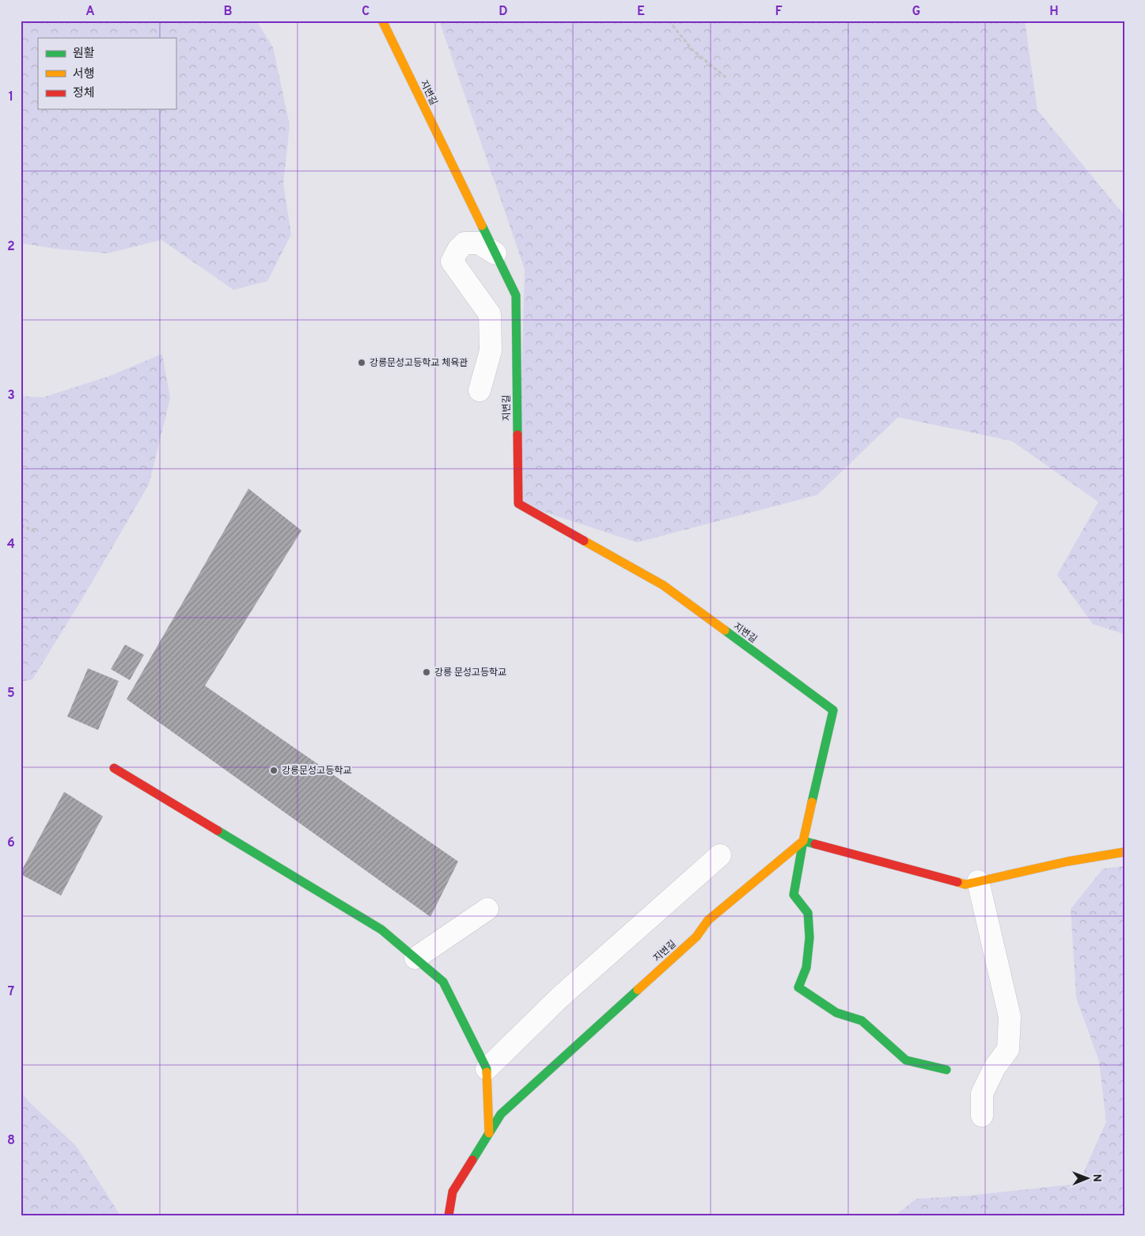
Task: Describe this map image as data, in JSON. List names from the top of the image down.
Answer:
{
  "streets": {
    "street": ["지변길"]
  },
  "places": ["강릉문성고등학교 체육관", "강릉 문성고등학교", "강릉문성고등학교"],
  "legend": ["원활", "서행", "정체"],
  "north": "right",
  "grid": {
    "columns": [
      "A",
      "B",
      "C",
      "D",
      "E",
      "F",
      "G",
      "H"
    ],
    "rows": [
      "1",
      "2",
      "3",
      "4",
      "5",
      "6",
      "7",
      "8"
    ]
  }
}
